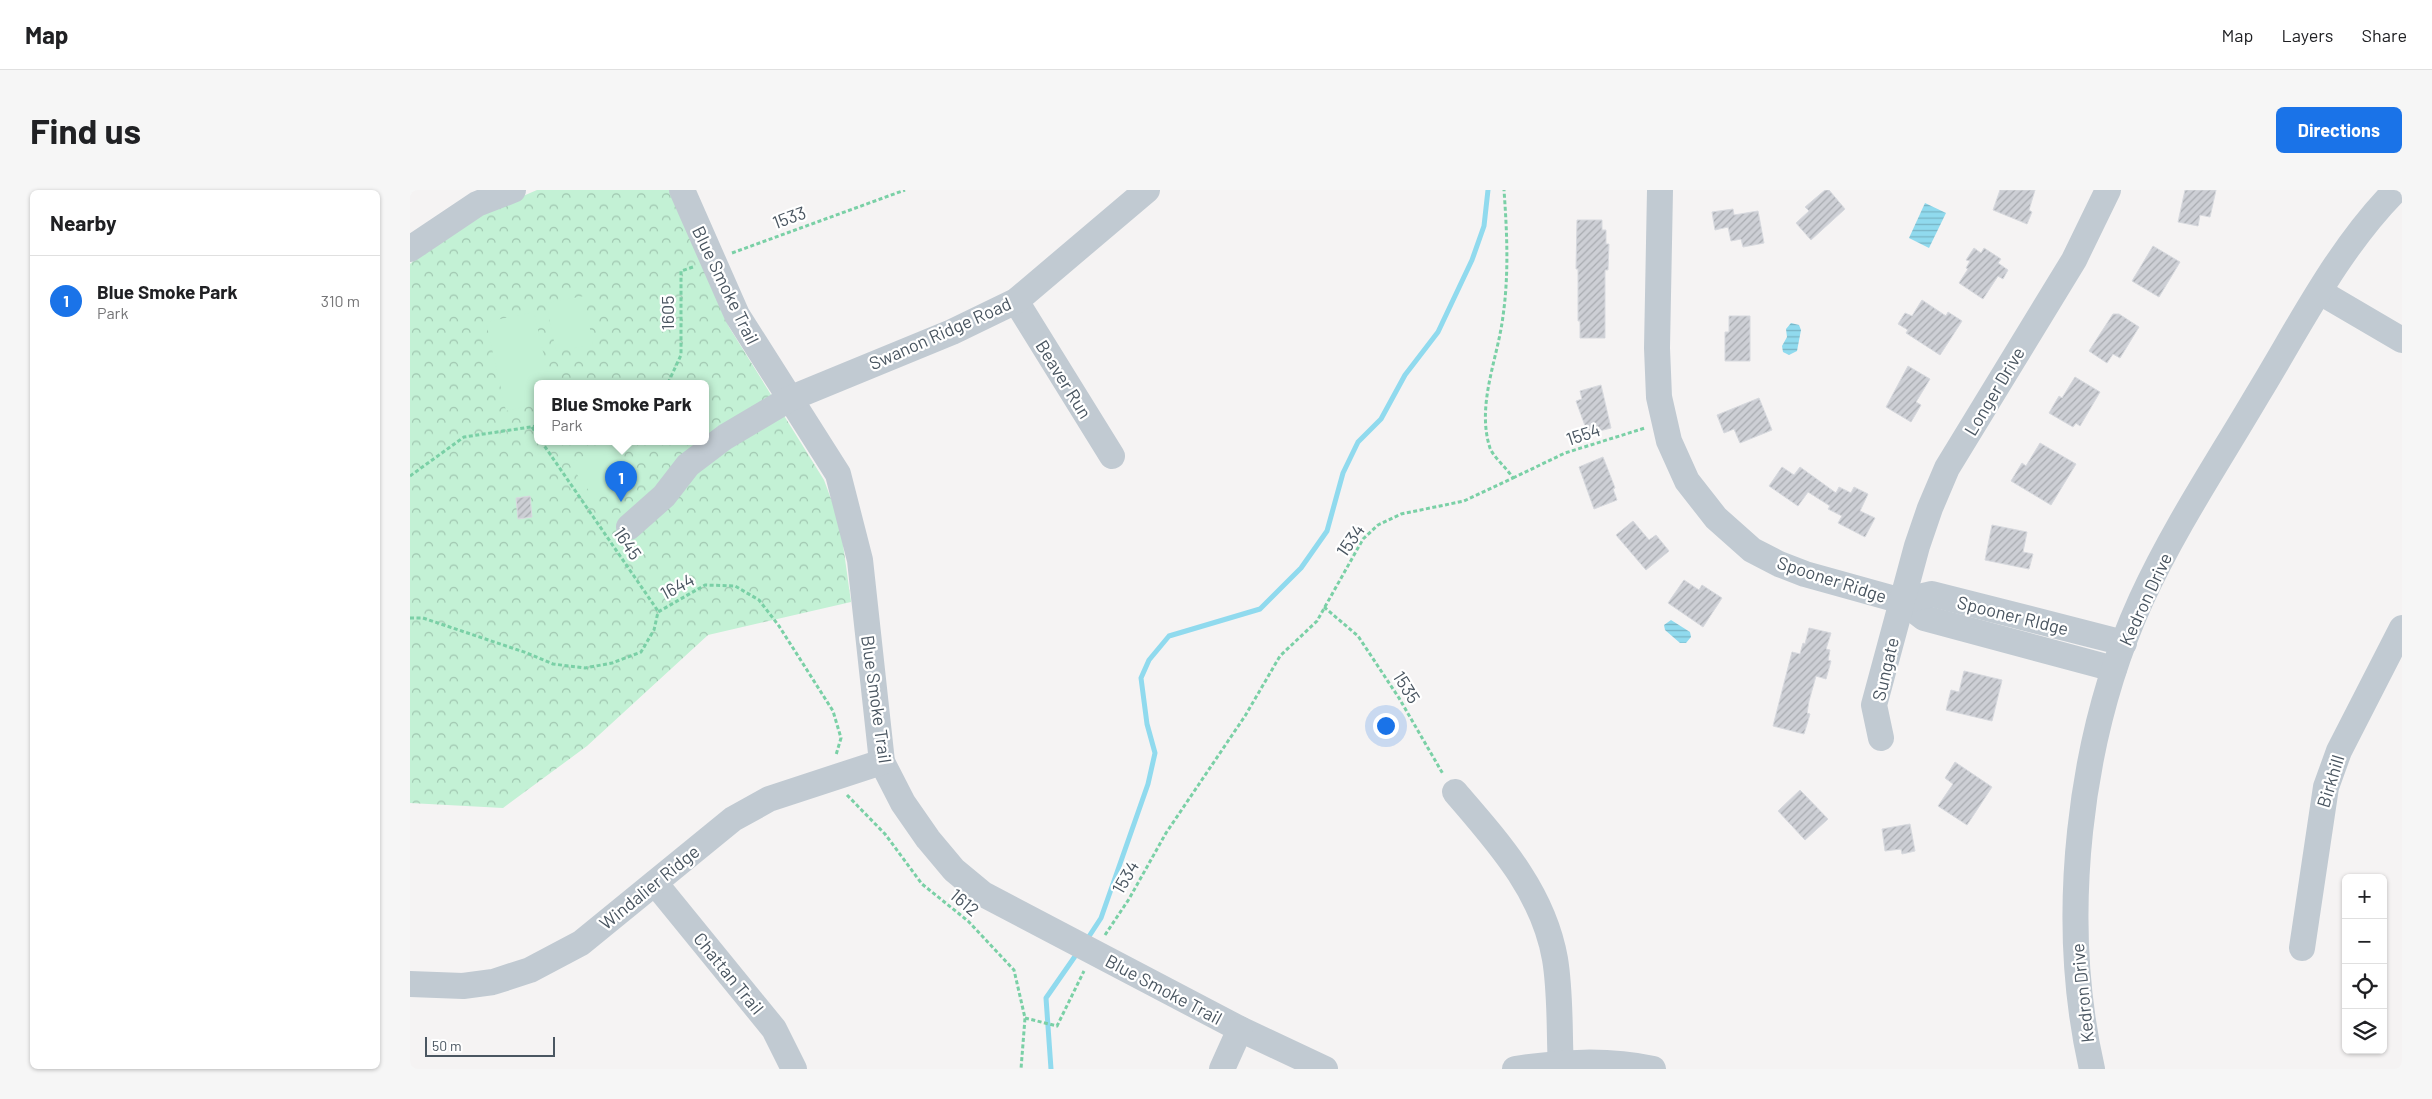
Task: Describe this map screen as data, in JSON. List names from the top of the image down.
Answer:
{
  "streets": {
    "street": [
      "Blue Smoke Trail",
      "Swanon Ridge Road",
      "Beaver Run",
      "Longer Drive",
      "Spooner Ridge",
      "Kedron Drive",
      "Spooner RIdge",
      "Sungate",
      "Birkhill",
      "Windalier Ridge",
      "Chattan Trail"
    ],
    "path": [
      "1533",
      "1605",
      "1554",
      "1534",
      "1645",
      "1644",
      "1535",
      "1612"
    ]
  },
  "crossings": [
    ["1533", "Blue Smoke Trail"],
    ["1533", "1605"],
    ["Blue Smoke Trail", "1605"],
    ["Blue Smoke Trail", "Swanon Ridge Road"],
    ["Blue Smoke Trail", "1534"],
    ["Blue Smoke Trail", "Windalier Ridge"],
    ["Swanon Ridge Road", "Beaver Run"],
    ["Longer Drive", "Spooner Ridge"],
    ["Longer Drive", "Spooner RIdge"],
    ["Longer Drive", "Sungate"],
    ["1554", "1534"],
    ["1554", "Spooner Ridge"],
    ["1534", "1535"],
    ["1534", "1612"],
    ["1645", "1644"],
    ["Spooner Ridge", "Kedron Drive"],
    ["Spooner Ridge", "Spooner RIdge"],
    ["Spooner Ridge", "Sungate"],
    ["1644", "Windalier Ridge"],
    ["1644", "1612"],
    ["Kedron Drive", "Spooner RIdge"],
    ["Spooner RIdge", "Sungate"],
    ["Windalier Ridge", "1612"],
    ["Windalier Ridge", "Chattan Trail"]
  ],
  "scale_bar": "50 m",
  "page": {
    "header": "Map",
    "nav": ["Map", "Layers", "Share"],
    "buttons": "Directions",
    "title": "Find us",
    "heading": "Nearby",
    "list": [
      {
        "mark": "1",
        "name": "Blue Smoke Park",
        "note": "Park",
        "value": "310 m"
      }
    ],
    "popup": ["Blue Smoke Park", "Park"],
    "pins": "1",
    "map_buttons": ["+", "−"],
    "scale": "50 m"
  }
}
